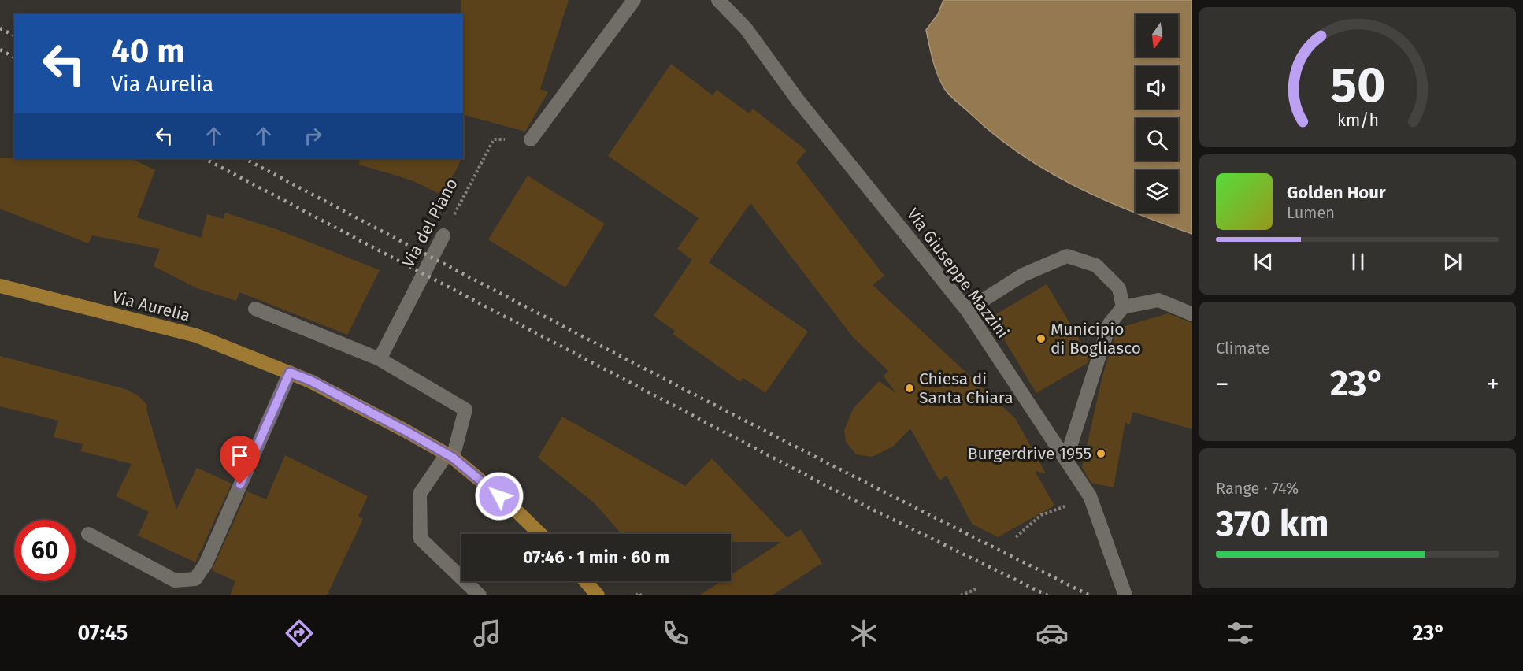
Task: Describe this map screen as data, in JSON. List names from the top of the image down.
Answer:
{
  "streets": {
    "main road": ["Via Aurelia"],
    "street": ["Via del Piano", "Via Giuseppe Mazzini"]
  },
  "places": ["Municipio di Bogliasco", "Chiesa di Santa Chiara", "Burgerdrive 1955"],
  "north": "bottom",
  "page": {
    "turn": ["40 m", "Via Aurelia"],
    "song": ["Golden Hour", "Lumen"],
    "tile": [
      "Climate",
      ["Range · 74%", "370 km"]
    ],
    "heat": ["−", "23°", "+"],
    "limit": "60",
    "trip": "07:46 · 1 min · 60 m",
    "tabs": ["07:45", "23°"],
    "gauge": ["50", "km/h"]
  }
}
